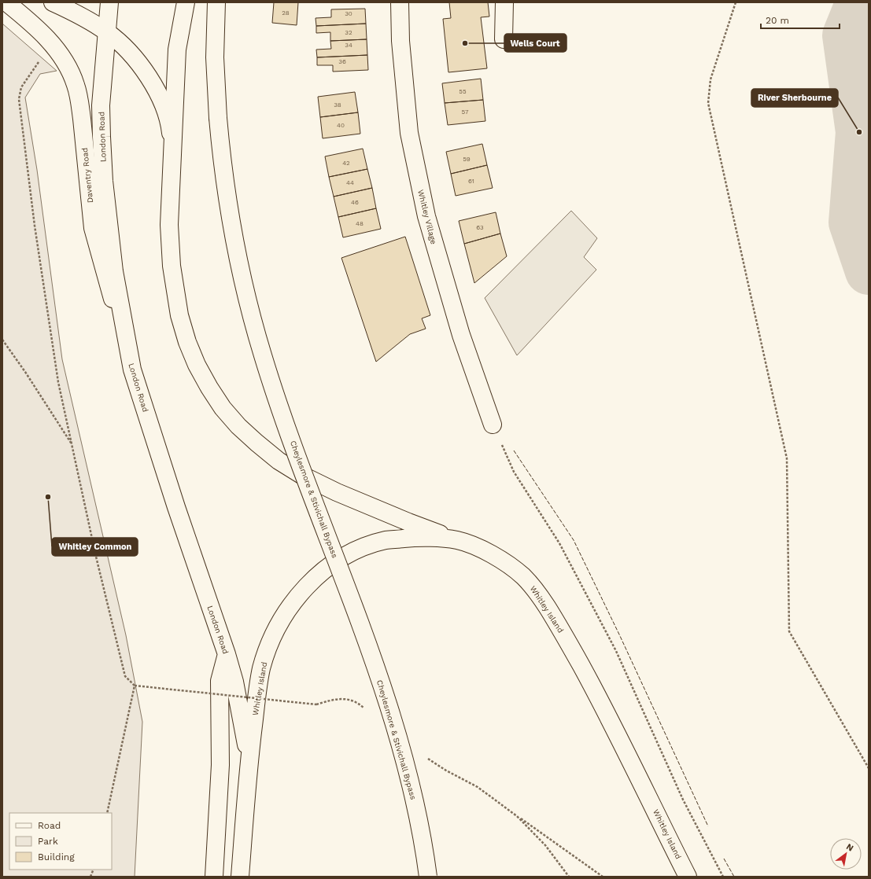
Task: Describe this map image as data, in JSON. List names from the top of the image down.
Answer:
{
  "streets": {
    "main road": [
      "London Road",
      "Daventry Road",
      "Whitley Village",
      "Cheylesmore & Stivichall Bypass",
      "Whitley Island"
    ]
  },
  "crossings": [
    ["London Road", "Daventry Road"],
    ["London Road", "Whitley Island"]
  ],
  "places": ["Wells Court", "River Sherbourne", "Whitley Common"],
  "house_numbers": [
    "28",
    "30",
    "32",
    "34",
    "36",
    "55",
    "38",
    "57",
    "40",
    "59",
    "42",
    "61",
    "44",
    "46",
    "48",
    "63"
  ],
  "legend": ["Road", "Park", "Building"],
  "scale_bar": "20 m",
  "north": "top right"
}
